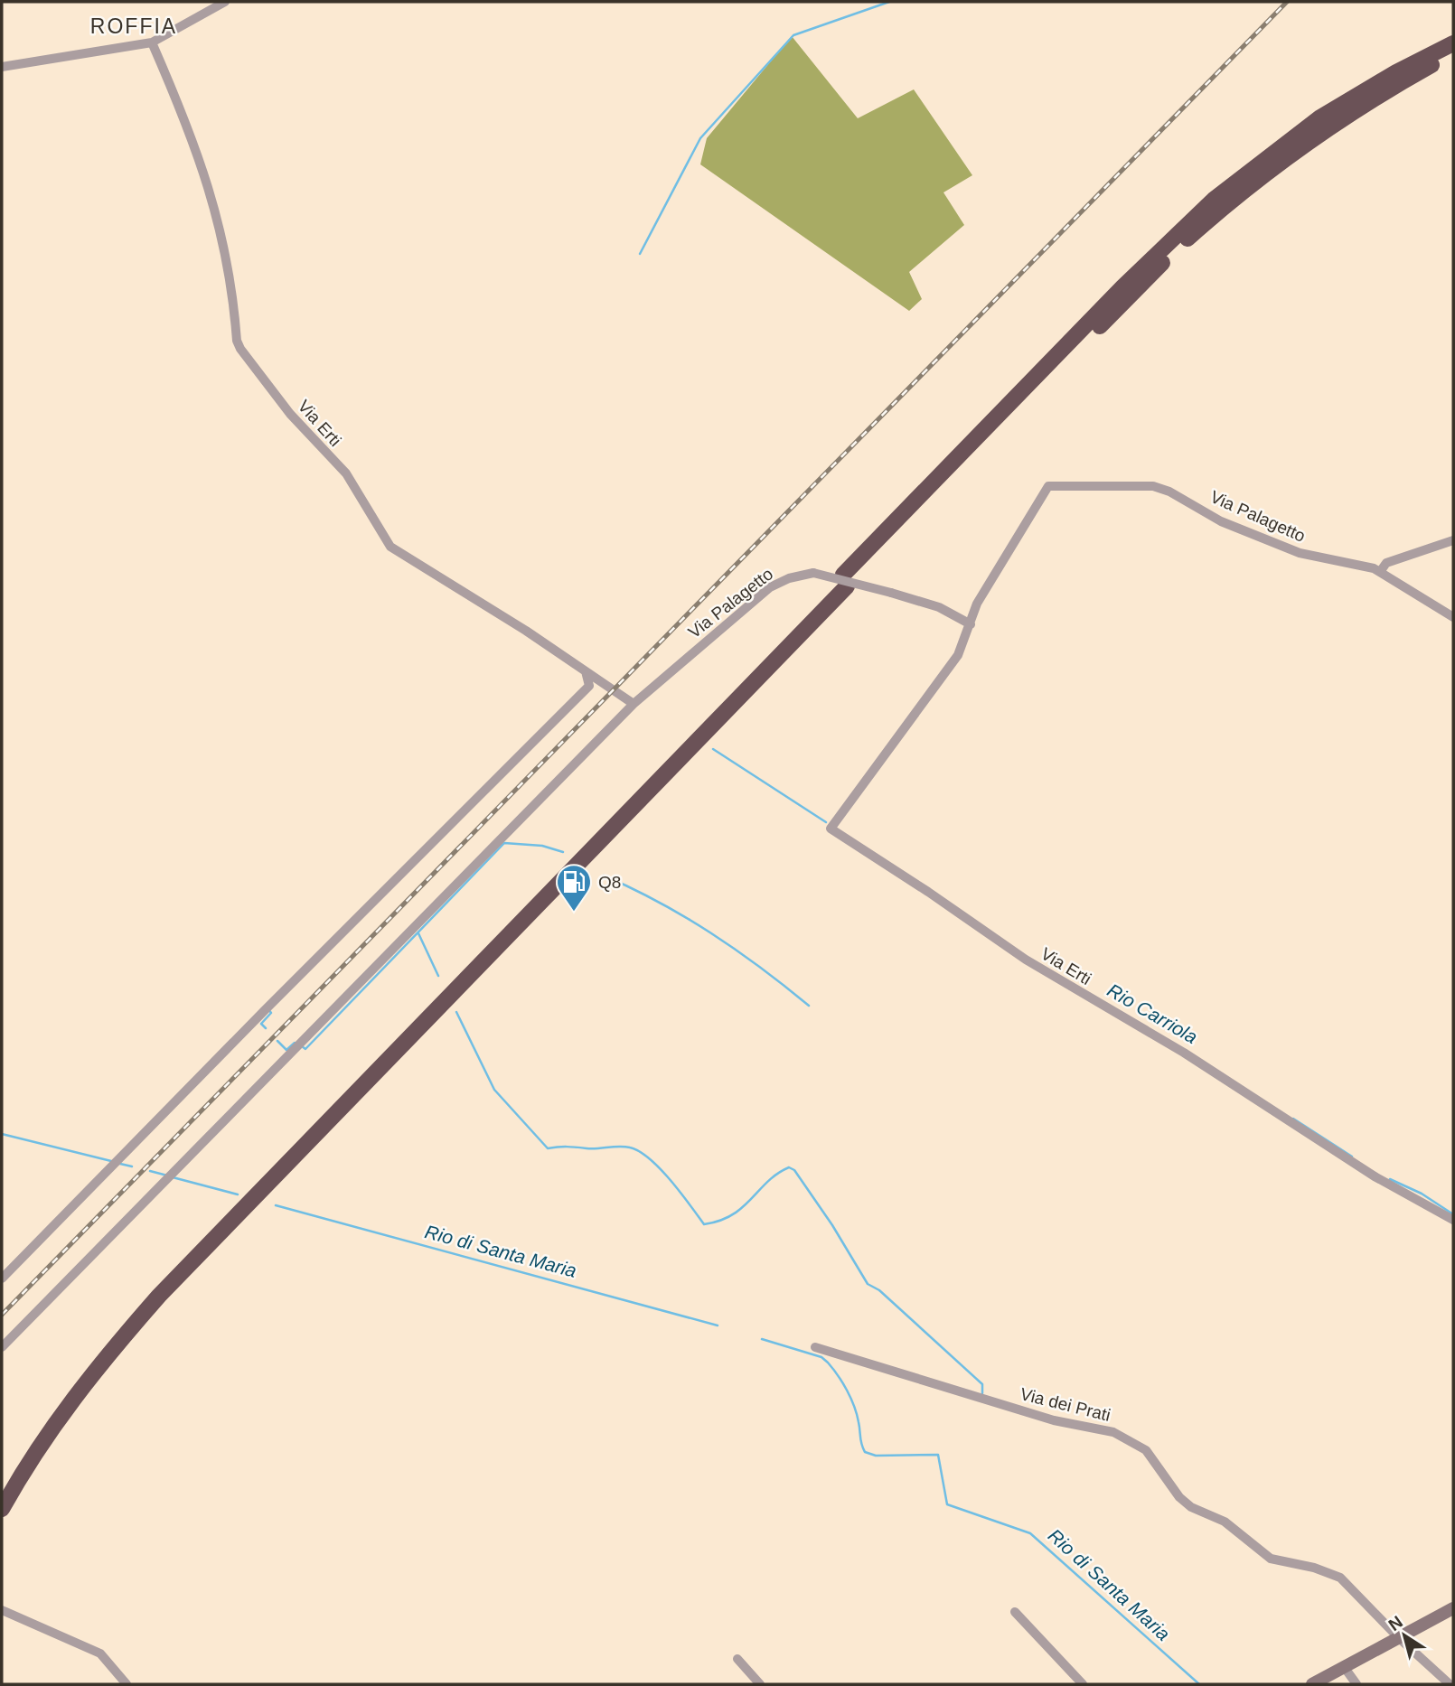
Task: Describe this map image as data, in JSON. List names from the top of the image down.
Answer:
{
  "streets": {
    "street": ["Via Erti", "Via Palagetto", "Via dei Prati"]
  },
  "crossings": [
    ["Via Erti", "Via Palagetto"]
  ],
  "districts": ["ROFFIA"],
  "water": ["Rio Carriola", "Rio di Santa Maria"],
  "places": {
    "fuel station": ["Q8"]
  },
  "north": "top left"
}
